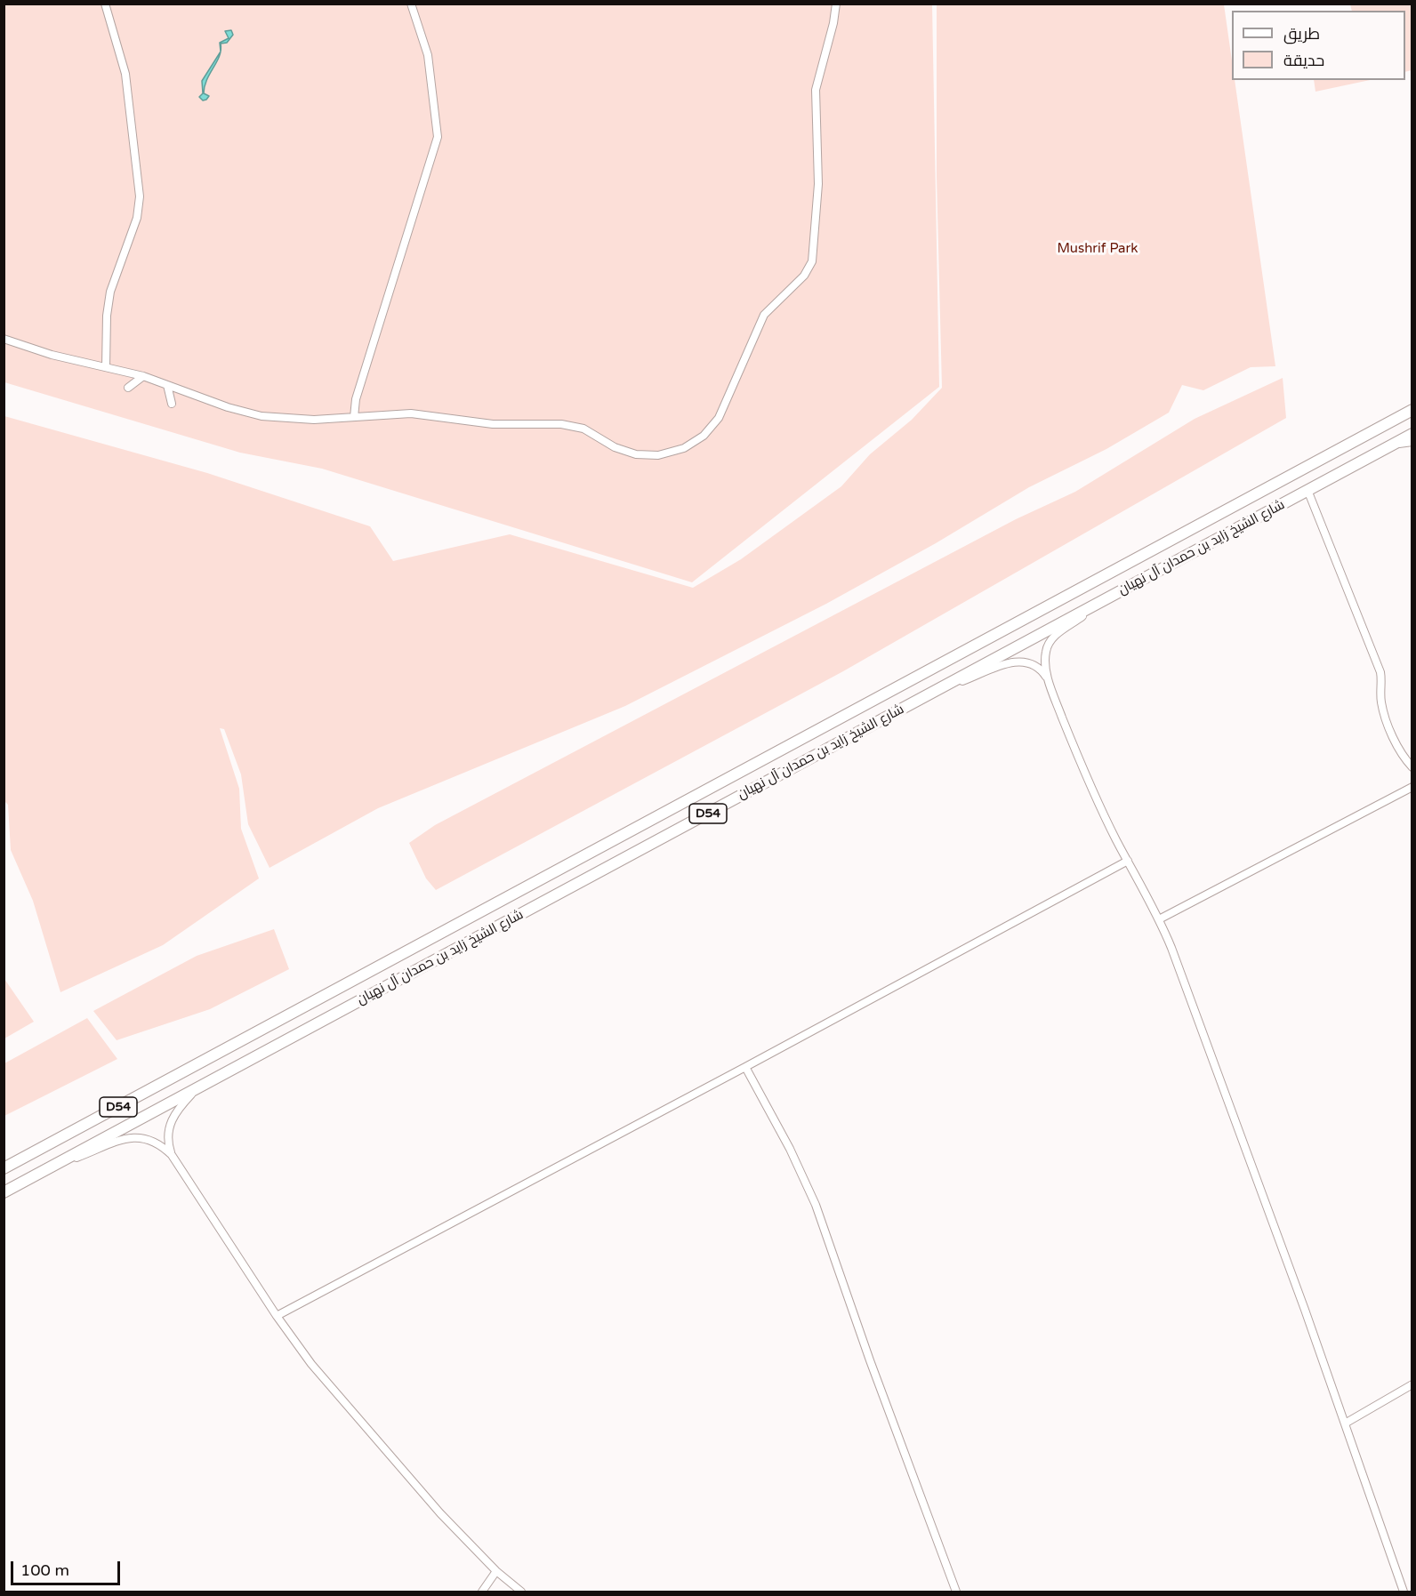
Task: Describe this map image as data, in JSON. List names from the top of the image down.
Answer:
{
  "streets": {
    "highway": ["شارع الشيخ زايد بن حمدان آل نهيان", "D54"]
  },
  "parks": ["Mushrif Park"],
  "legend": ["طريق", "حديقة"],
  "scale_bar": "100 m"
}
